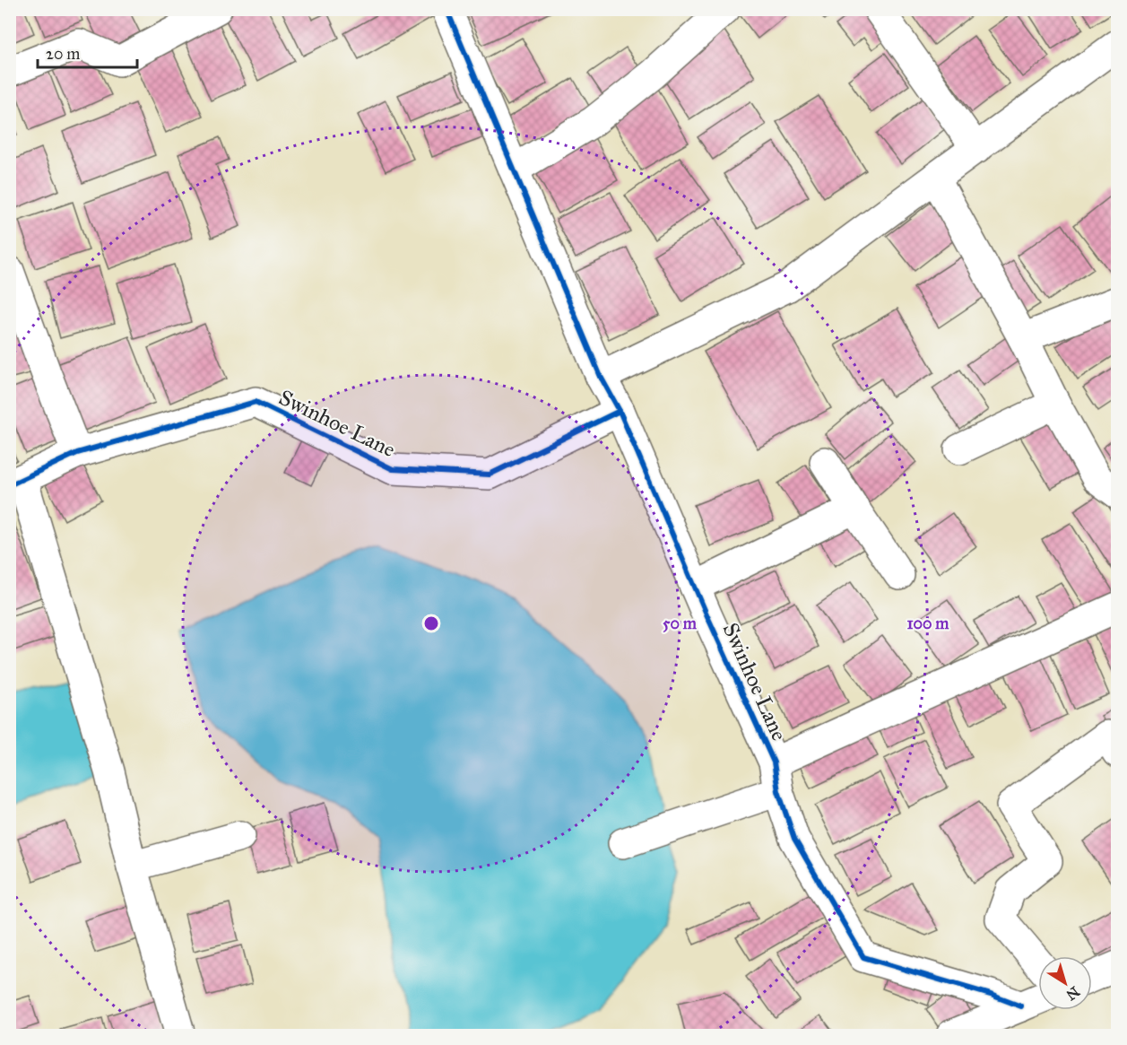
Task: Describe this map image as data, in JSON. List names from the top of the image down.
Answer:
{
  "streets": {
    "street": ["Swinhoe Lane"]
  },
  "scale_bar": "20 m",
  "north": "bottom right",
  "rings": ["50 m", "100 m"]
}
